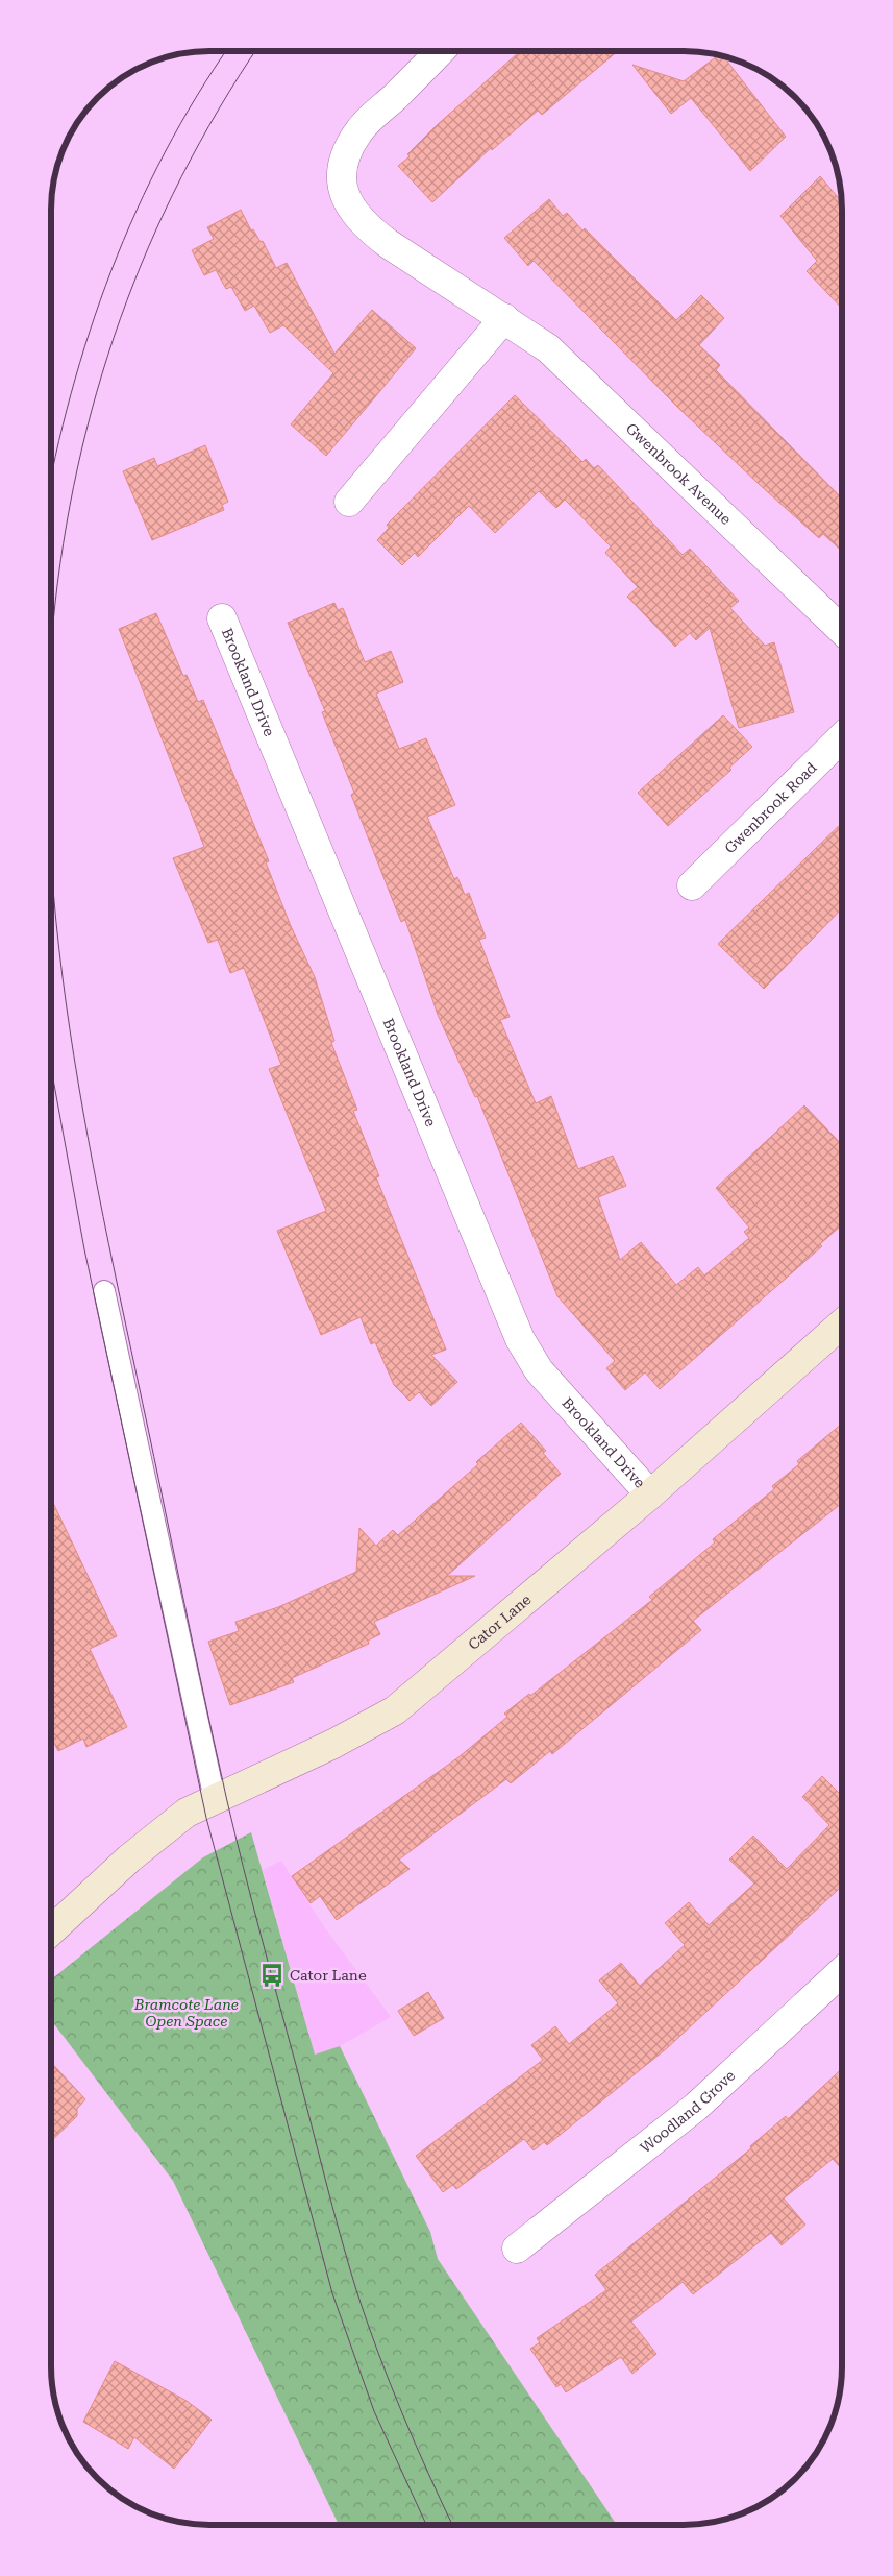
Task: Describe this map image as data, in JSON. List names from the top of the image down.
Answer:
{
  "streets": {
    "street": [
      "Gwenbrook Avenue",
      "Brookland Drive",
      "Gwenbrook Road",
      "Cator Lane",
      "Woodland Grove"
    ]
  },
  "crossings": [
    ["Brookland Drive", "Cator Lane"]
  ],
  "parks": ["Bramcote Lane Open Space"],
  "places": {
    "bus stop": ["Cator Lane"]
  }
}
